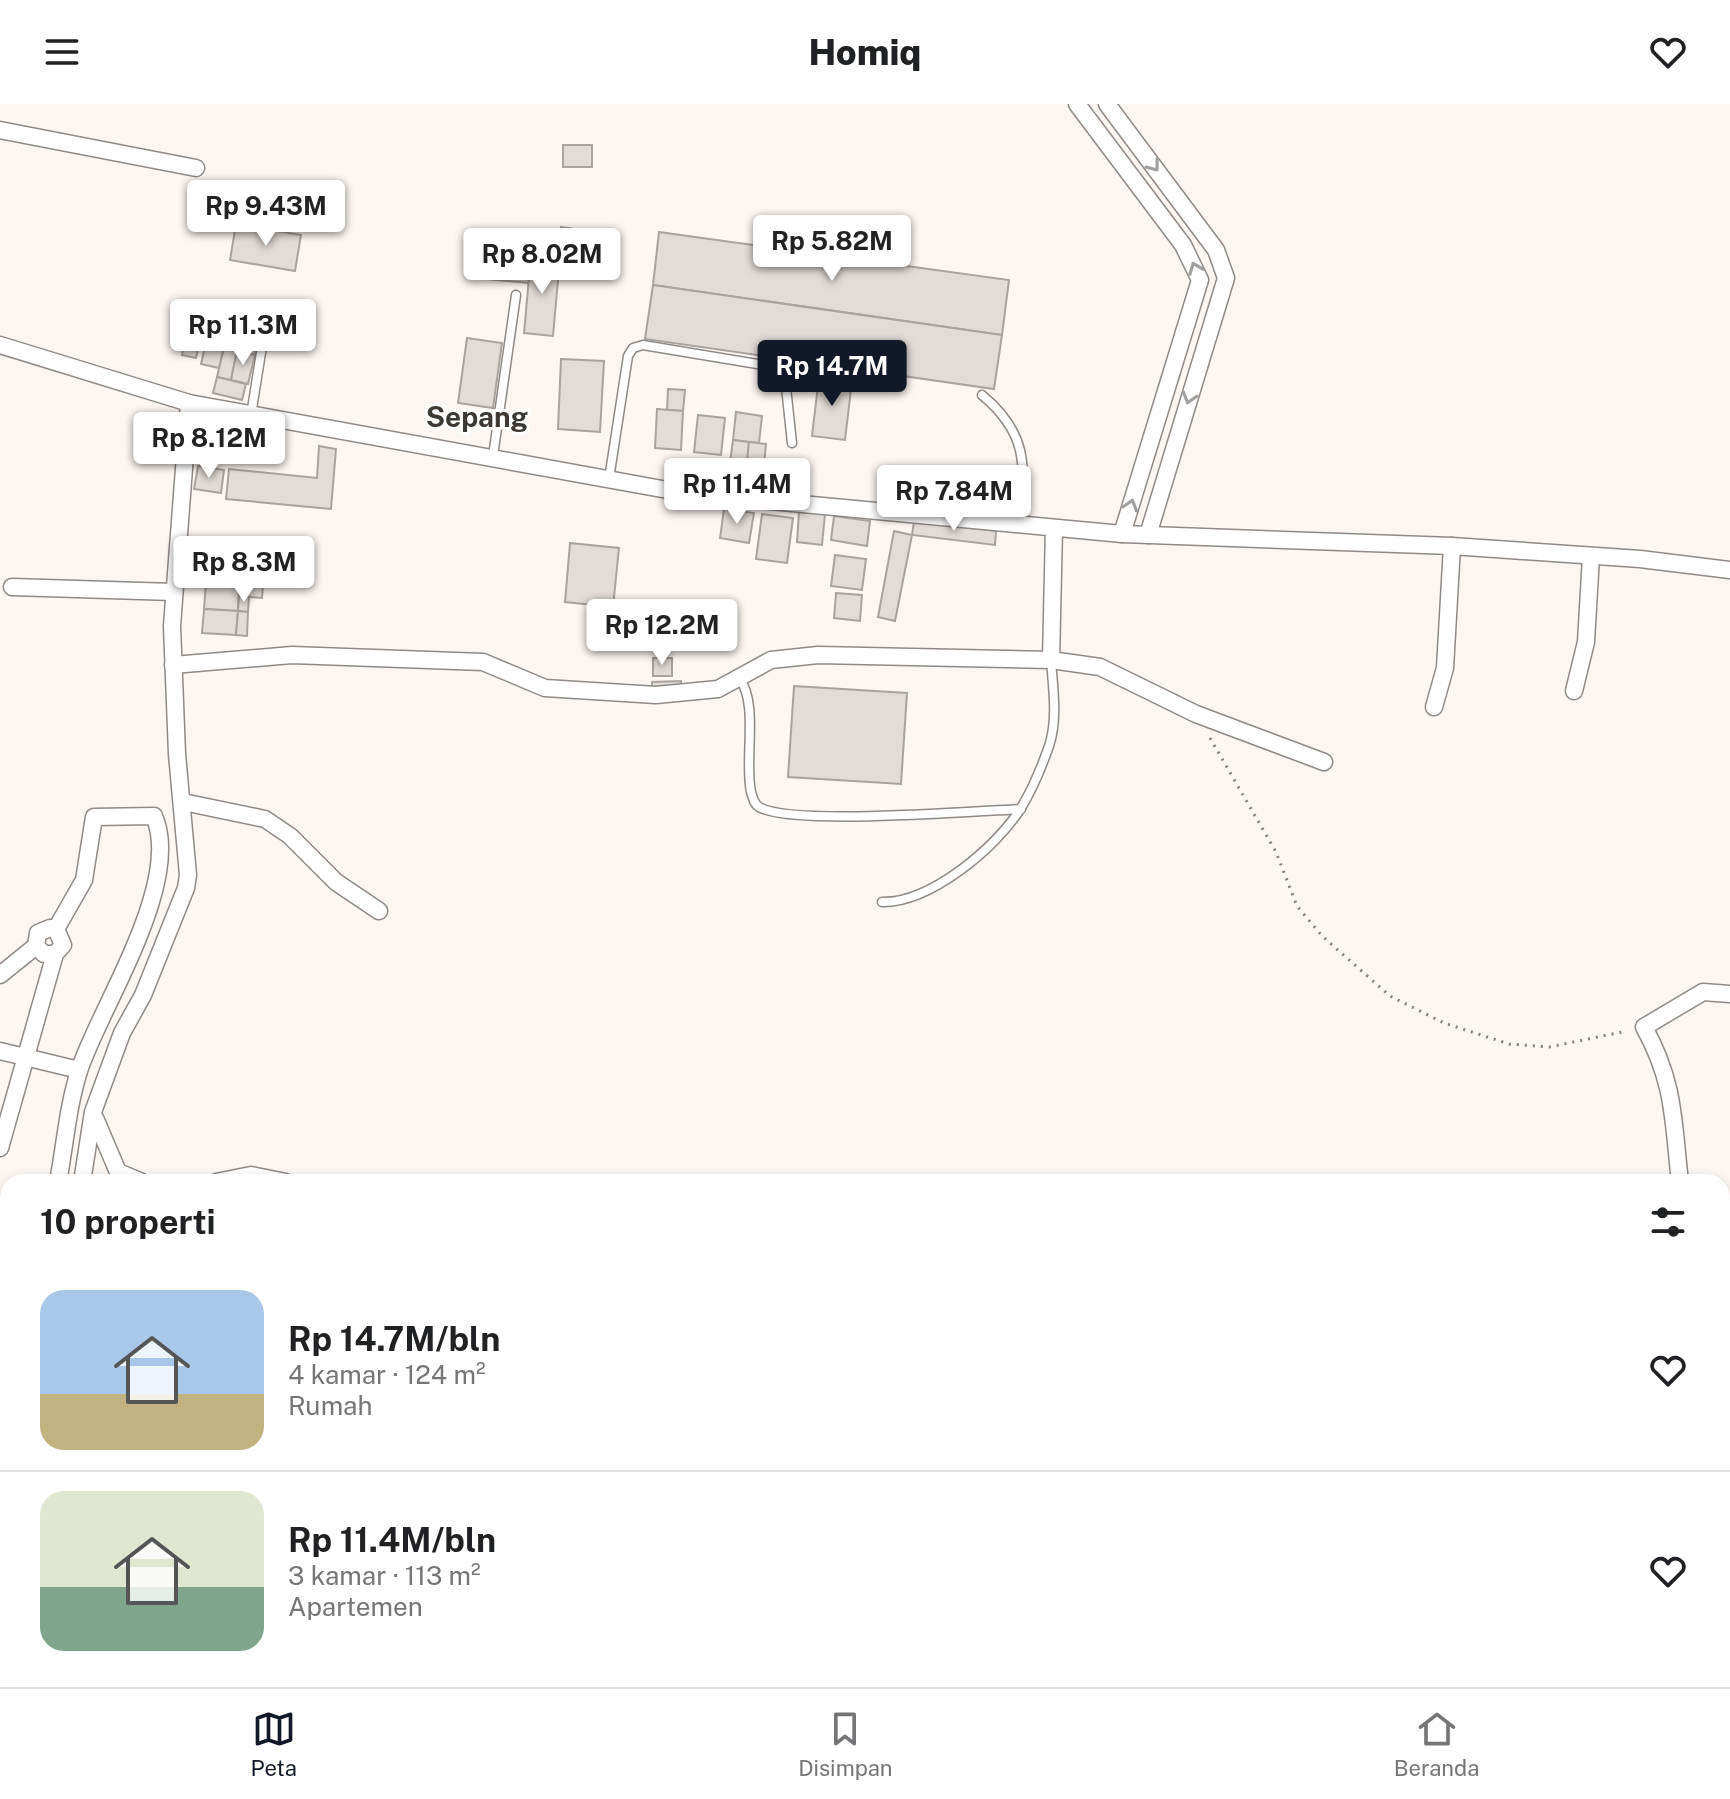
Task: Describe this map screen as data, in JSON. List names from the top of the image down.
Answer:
{
  "districts": ["Sepang"],
  "page": {
    "header": "Homiq",
    "price": [
      "Rp 9.43M",
      "Rp 5.82M",
      "Rp 8.02M",
      "Rp 11.3M",
      "Rp 14.7M",
      "Rp 8.12M",
      "Rp 11.4M",
      "Rp 7.84M",
      "Rp 8.3M",
      "Rp 12.2M"
    ],
    "heading": "10 properti",
    "list": [
      {
        "name": "Rp 14.7M/bln",
        "note": "4 kamar · 124 m² · Rumah"
      },
      {
        "name": "Rp 11.4M/bln",
        "note": "3 kamar · 113 m² · Apartemen"
      }
    ],
    "tabs": ["Peta", "Disimpan", "Beranda"]
  }
}
